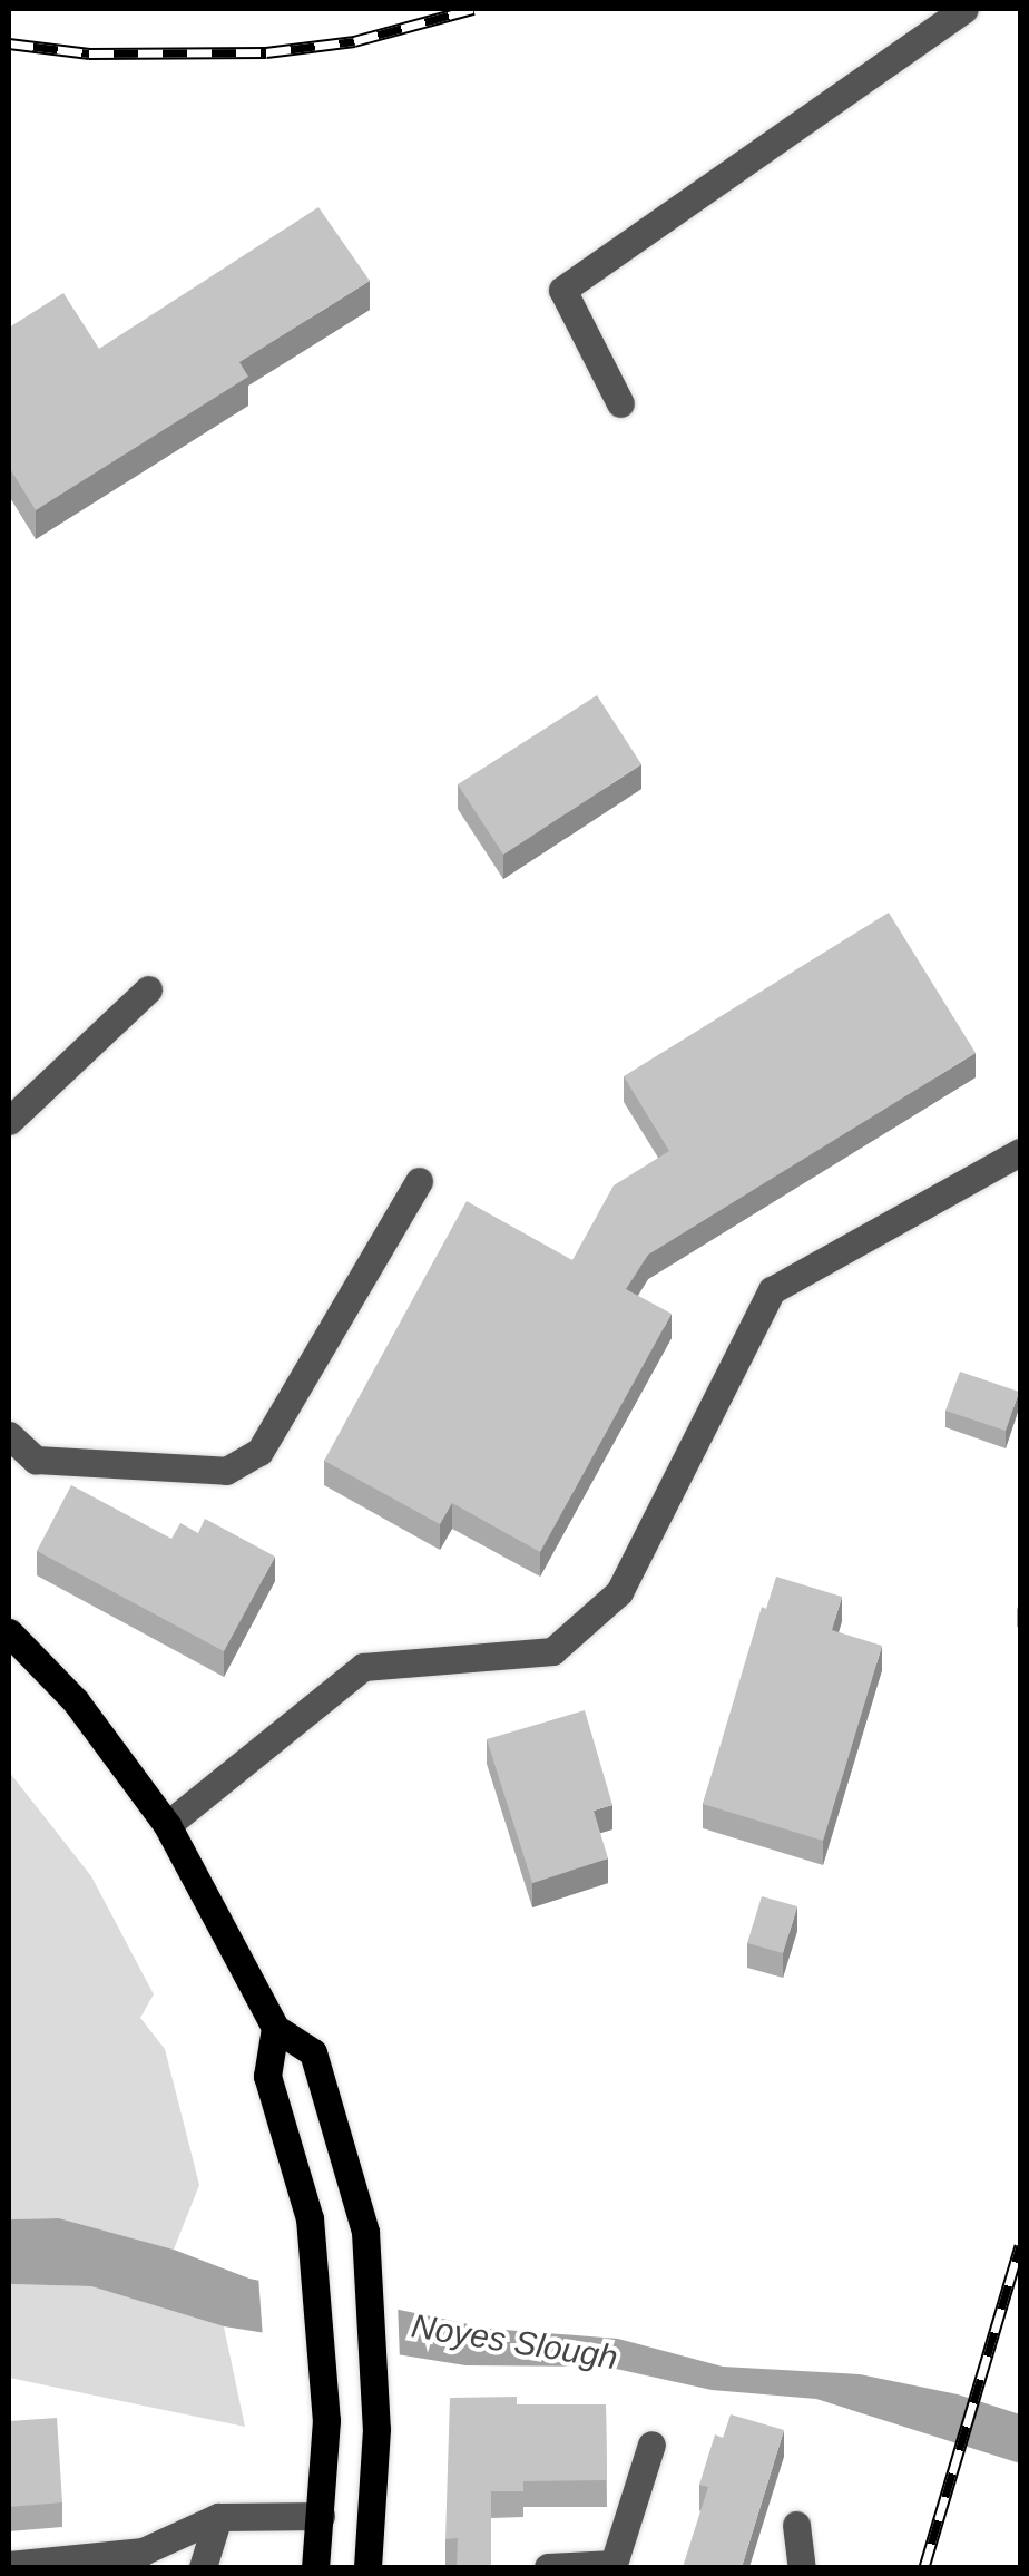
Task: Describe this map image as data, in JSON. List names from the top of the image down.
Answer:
{
  "water": ["Noyes Slough"]
}
